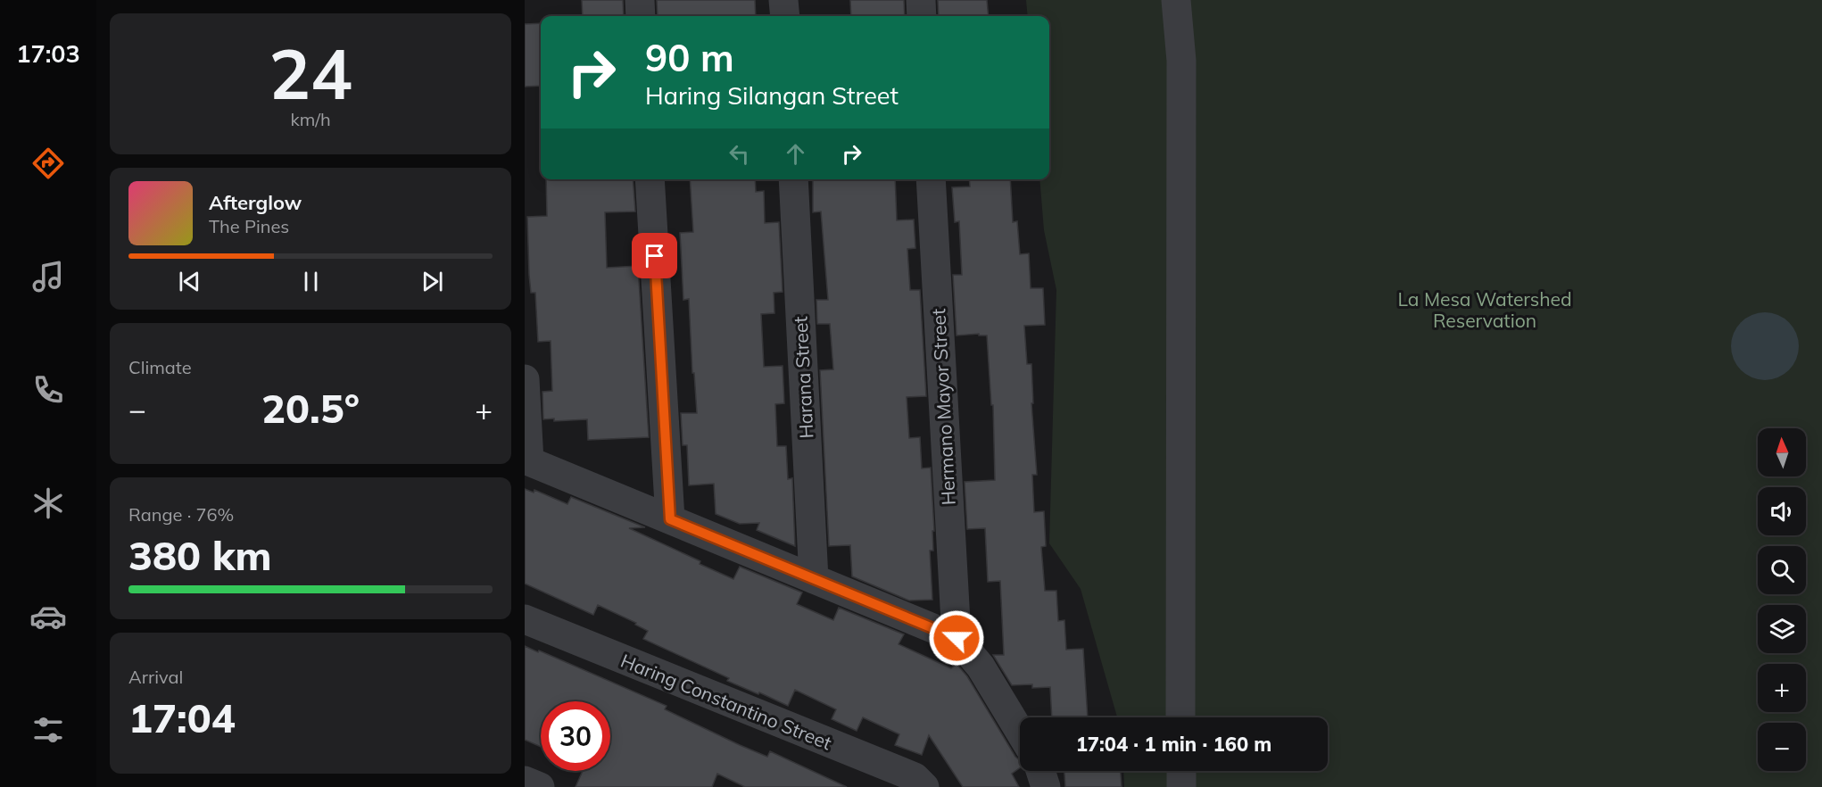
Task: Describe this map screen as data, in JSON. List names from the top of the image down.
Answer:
{
  "streets": {
    "street": ["Harana Street", "Hermano Mayor Street", "Haring Constantino Street"]
  },
  "parks": ["La Mesa Watershed Reservation"],
  "north": "top",
  "page": {
    "tabs": "17:03",
    "tile": [
      ["24", "km/h"],
      "Climate",
      ["Range · 76%", "380 km"],
      ["Arrival", "17:04"]
    ],
    "turn": ["90 m", "Haring Silangan Street"],
    "song": ["Afterglow", "The Pines"],
    "heat": ["−", "20.5°", "+"],
    "map_buttons": ["+", "−"],
    "limit": "30",
    "trip": "17:04 · 1 min · 160 m"
  }
}
